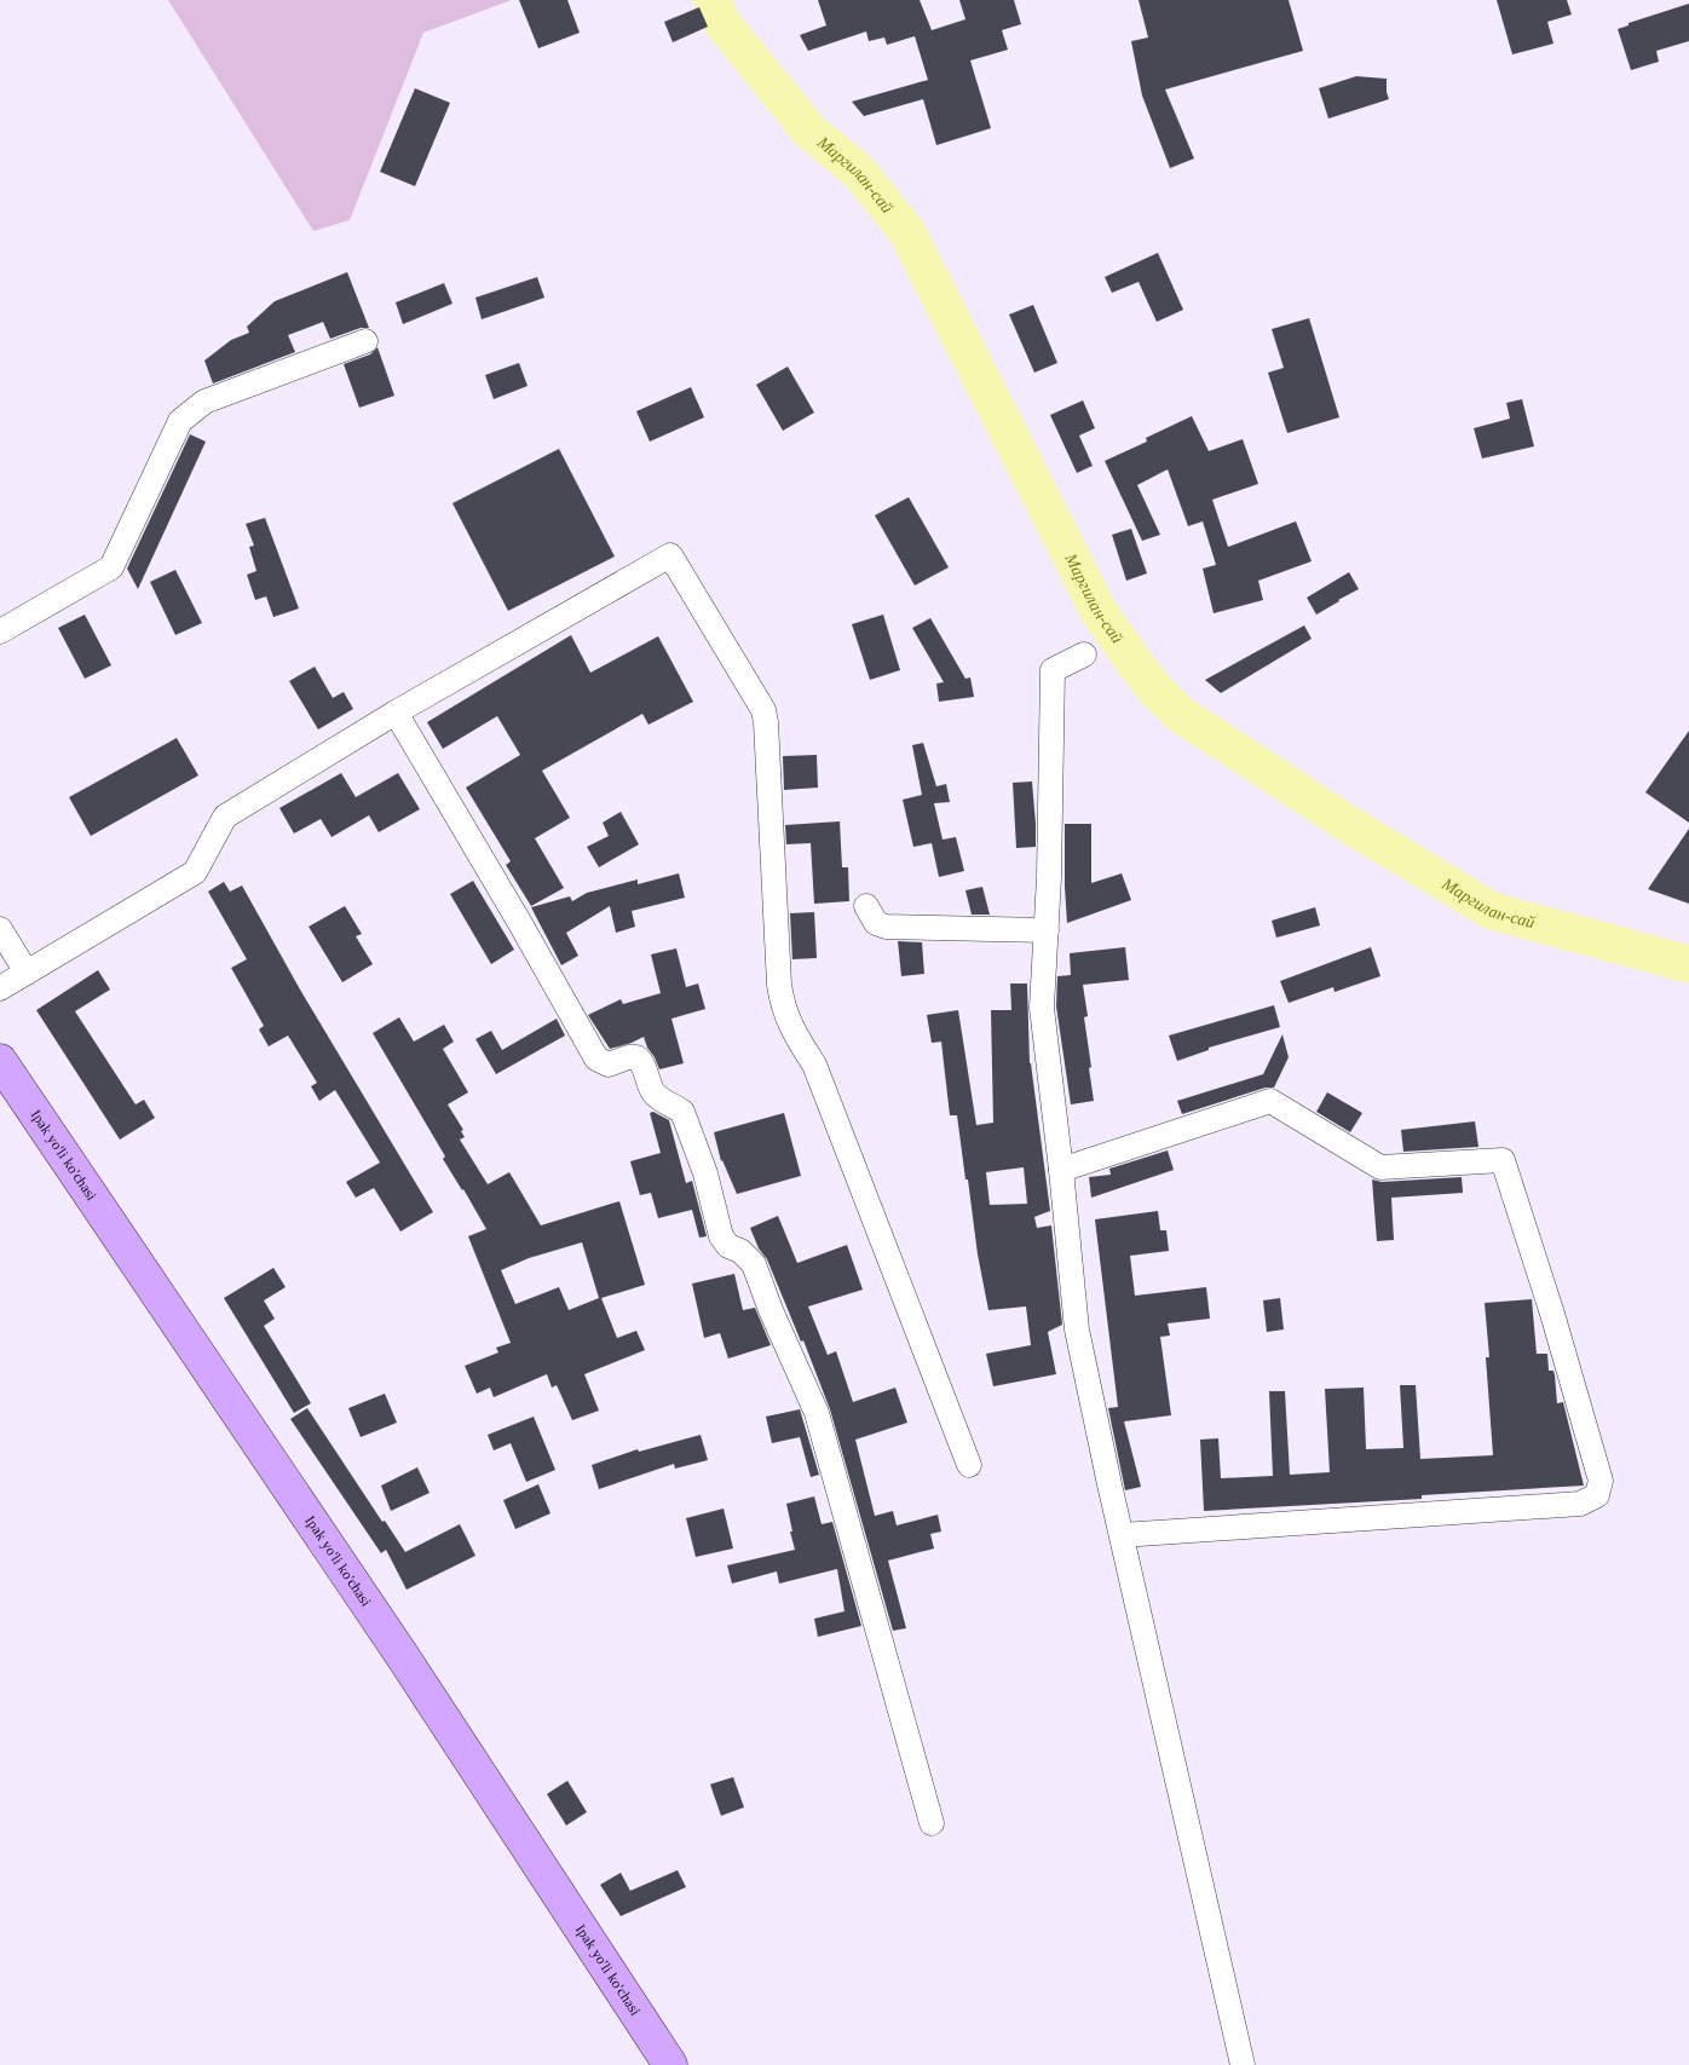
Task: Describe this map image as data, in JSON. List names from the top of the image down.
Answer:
{
  "streets": {
    "main road": ["Ipak yo'li ko'chasi"]
  },
  "water": ["Маргилан-сай"]
}
